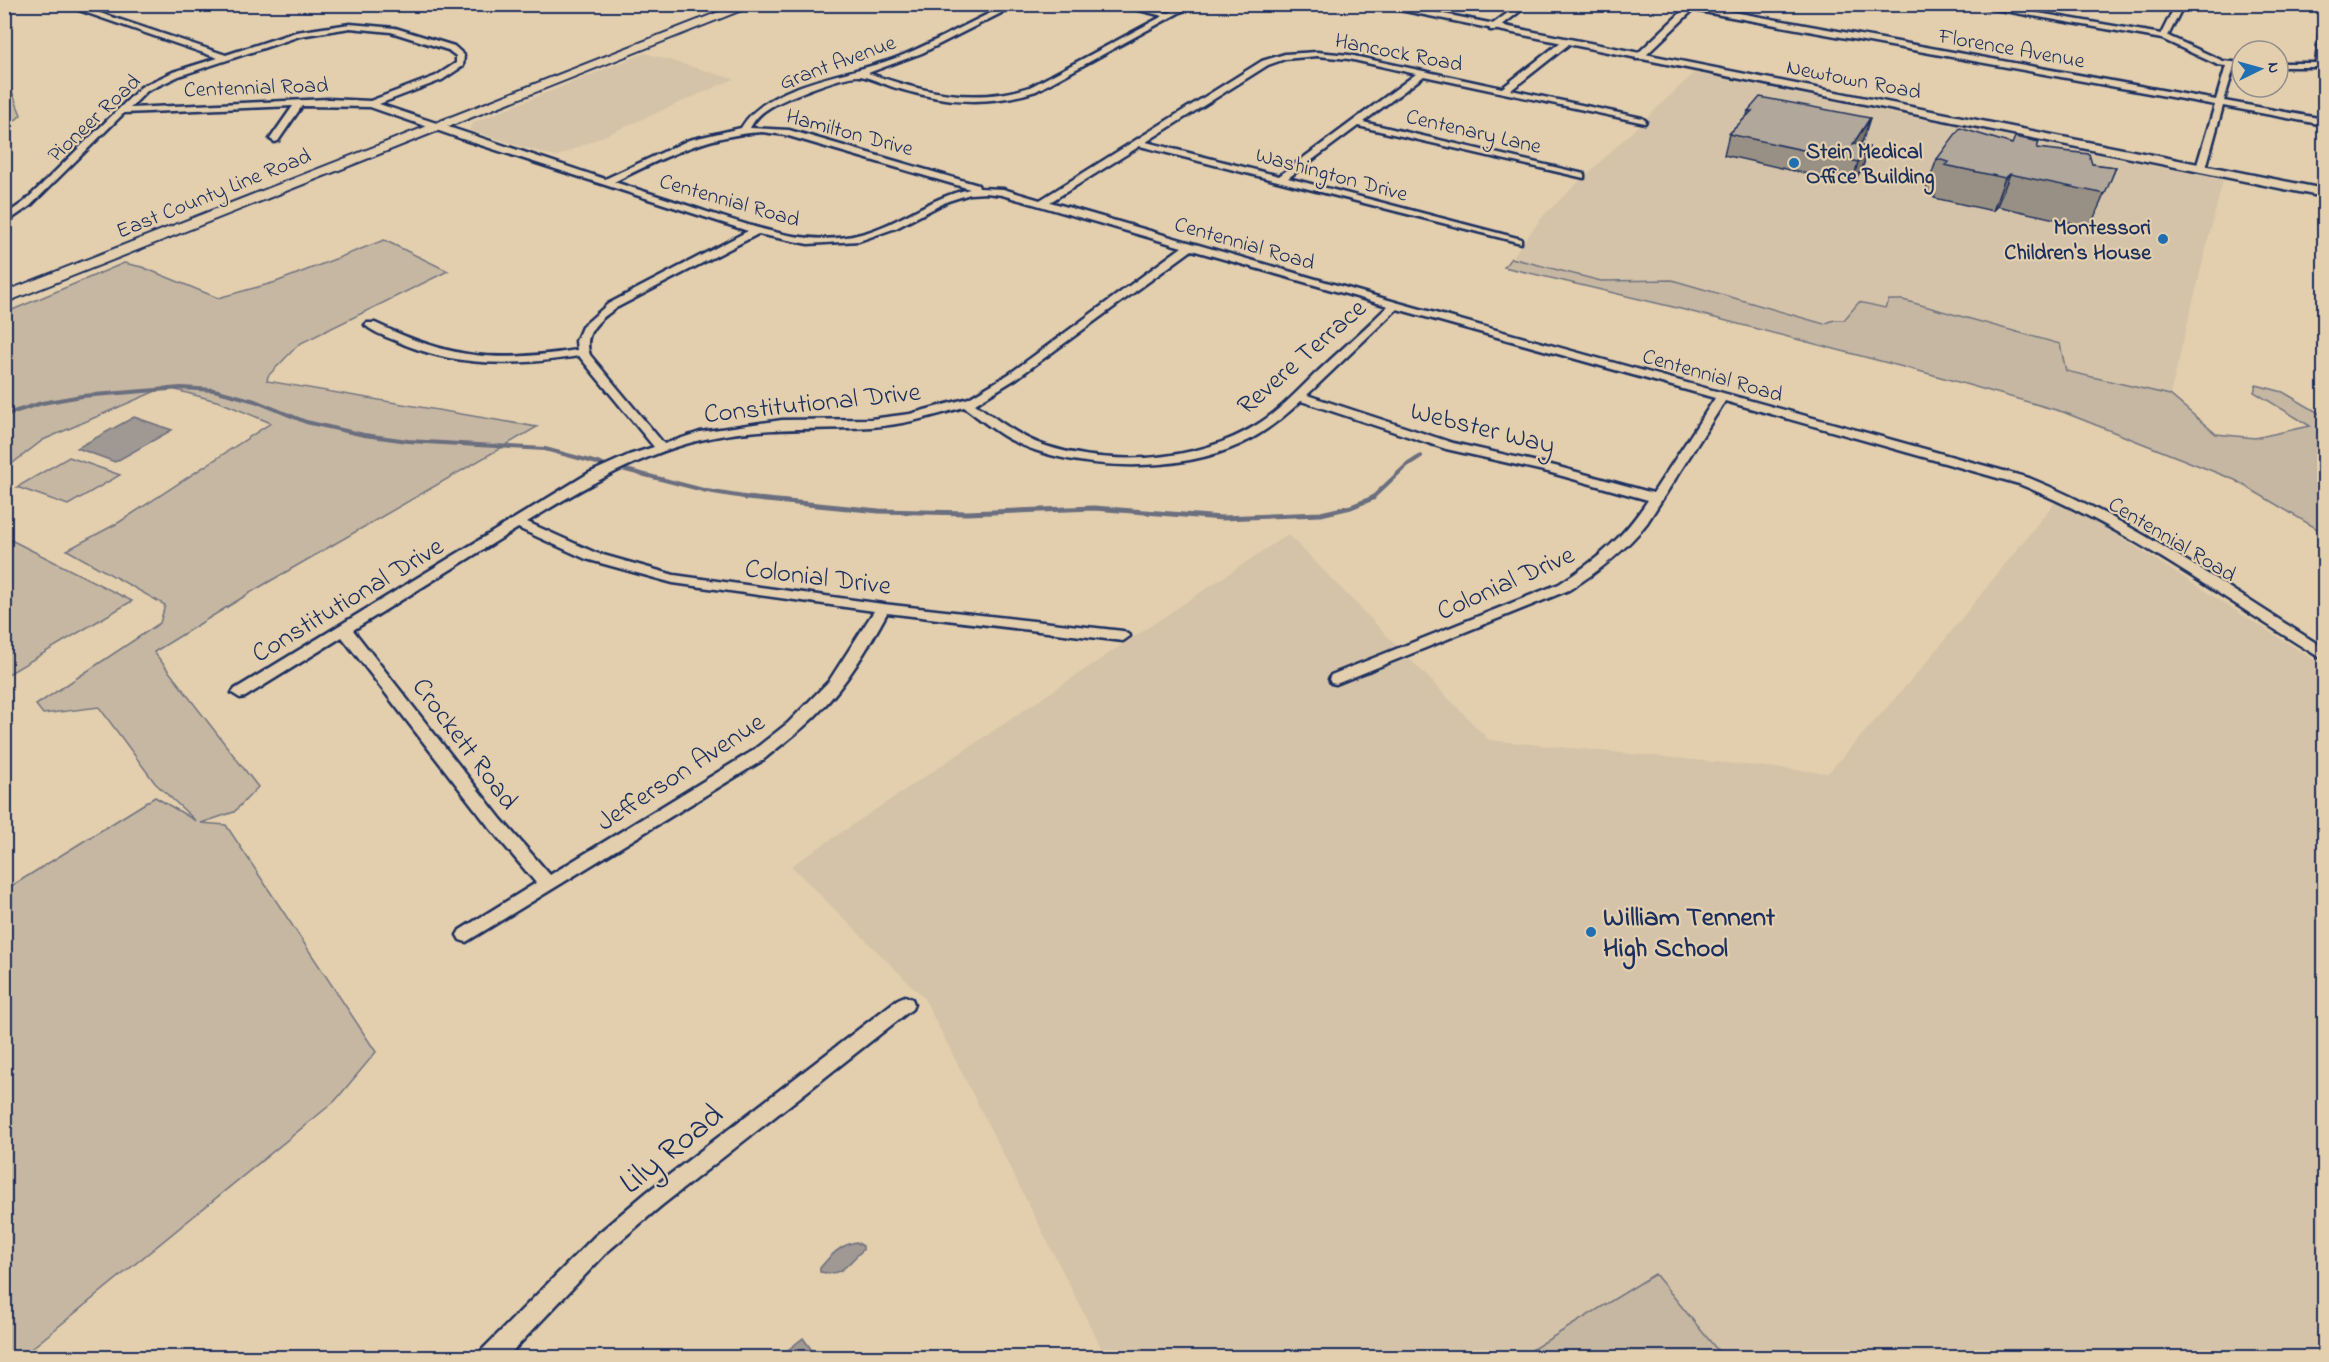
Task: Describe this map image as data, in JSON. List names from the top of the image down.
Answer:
{
  "streets": {
    "main road": ["East County Line Road"],
    "street": [
      "Florence Avenue",
      "Hancock Road",
      "Grant Avenue",
      "Newtown Road",
      "Centennial Road",
      "Pioneer Road",
      "Centenary Lane",
      "Hamilton Drive",
      "Washington Drive",
      "Revere Terrace",
      "Constitutional Drive",
      "Webster Way",
      "Colonial Drive",
      "Crockett Road",
      "Jefferson Avenue",
      "Lily Road"
    ]
  },
  "crossings": [
    ["Hancock Road", "Centennial Road"],
    ["Hancock Road", "Washington Drive"],
    ["Grant Avenue", "Hamilton Drive"],
    ["Centennial Road", "Pioneer Road"],
    ["Centennial Road", "Hamilton Drive"],
    ["Centennial Road", "East County Line Road"],
    ["Centennial Road", "Revere Terrace"],
    ["Centennial Road", "Constitutional Drive"],
    ["Centennial Road", "Colonial Drive"],
    ["Revere Terrace", "Constitutional Drive"],
    ["Revere Terrace", "Webster Way"],
    ["Constitutional Drive", "Colonial Drive"],
    ["Constitutional Drive", "Crockett Road"],
    ["Webster Way", "Colonial Drive"],
    ["Colonial Drive", "Jefferson Avenue"],
    ["Crockett Road", "Jefferson Avenue"]
  ],
  "places": ["Stein Medical Office Building", "Montessori Children's House", "William Tennent High School"],
  "north": "right"
}
